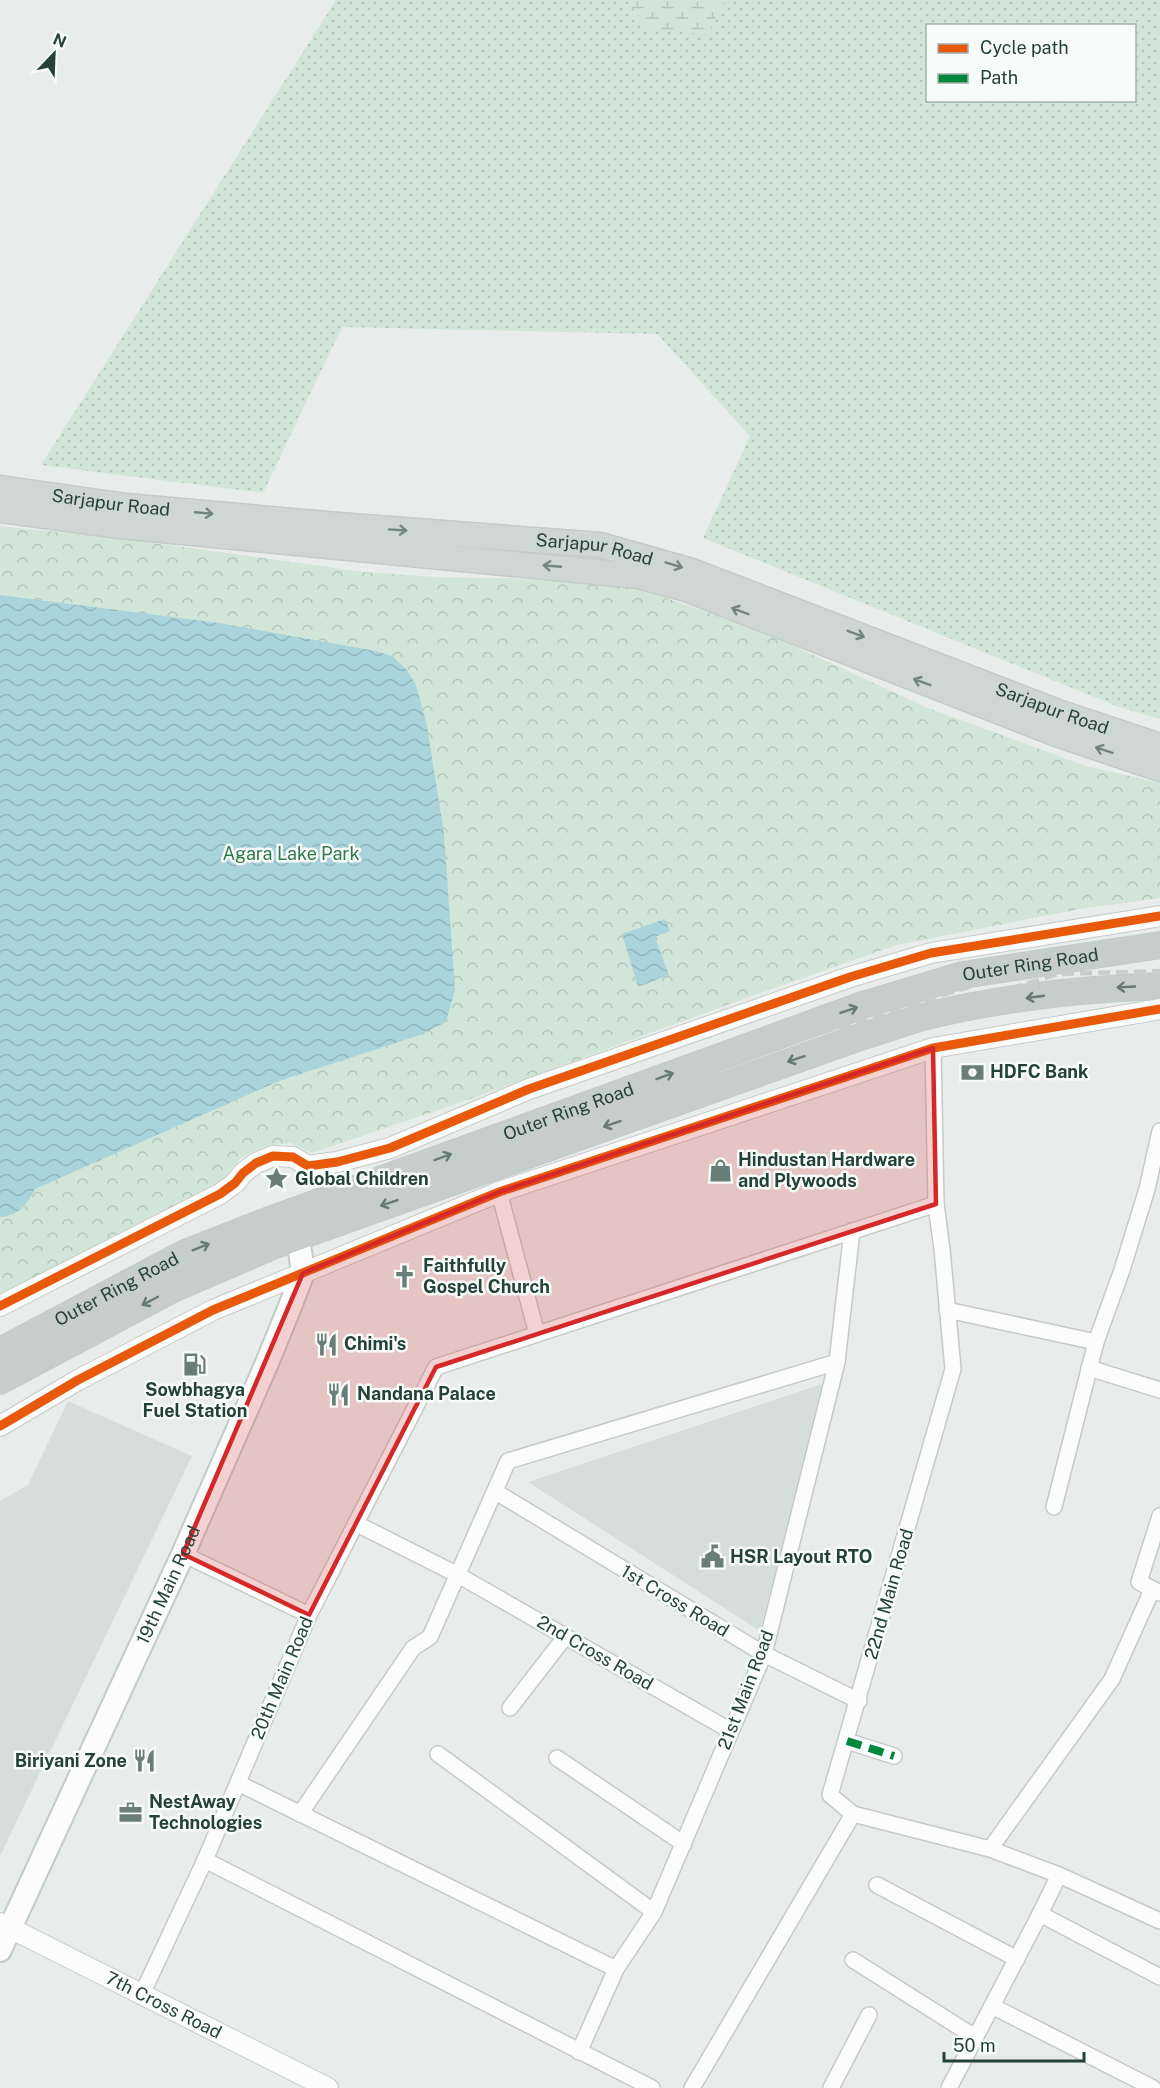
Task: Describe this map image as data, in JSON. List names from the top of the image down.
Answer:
{
  "streets": {
    "highway": ["Outer Ring Road"],
    "main road": ["Sarjapur Road", "19th Main Road"],
    "street": [
      "22nd Main Road",
      "1st Cross Road",
      "2nd Cross Road",
      "20th Main Road",
      "21st Main Road",
      "7th Cross Road"
    ]
  },
  "crossings": [
    ["19th Main Road", "7th Cross Road"],
    ["22nd Main Road", "1st Cross Road"],
    ["1st Cross Road", "21st Main Road"],
    ["2nd Cross Road", "20th Main Road"],
    ["2nd Cross Road", "21st Main Road"],
    ["20th Main Road", "7th Cross Road"]
  ],
  "parks": ["Agara Lake Park"],
  "places": {
    "bank": ["HDFC Bank"],
    "shop": ["Hindustan Hardware and Plywoods"],
    "place": ["Global Children"],
    "church": ["Faithfully Gospel Church"],
    "restaurant": ["Chimi's", "Nandana Palace", "Biriyani Zone"],
    "fuel station": ["Sowbhagya Fuel Station"],
    "public building": ["HSR Layout RTO"],
    "office": ["NestAway Technologies"]
  },
  "legend": ["Cycle path", "Path"],
  "scale_bar": "50 m",
  "north": "top right"
}
